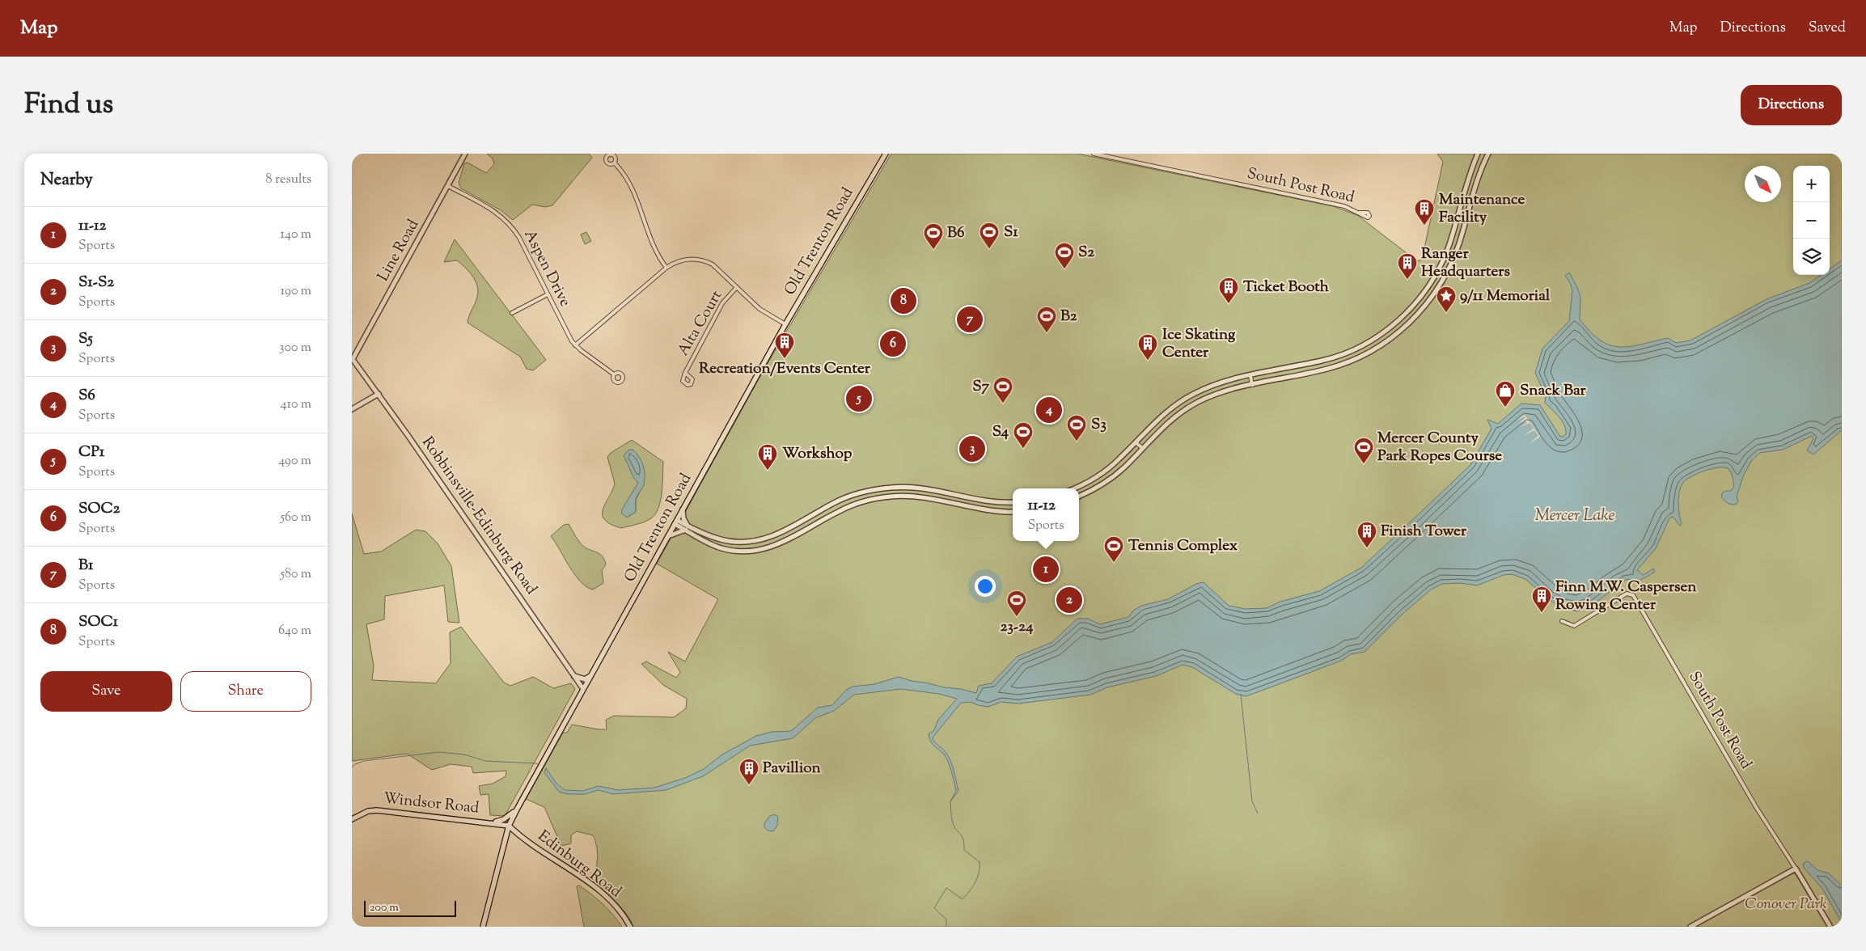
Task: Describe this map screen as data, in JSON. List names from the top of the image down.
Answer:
{
  "streets": {
    "main road": ["Old Trenton Road", "Windsor Road", "Edinburg Road"],
    "street": [
      "South Post Road",
      "Line Road",
      "Aspen Drive",
      "Alta Court",
      "Robbinsville-Edinburg Road"
    ]
  },
  "crossings": [
    ["Old Trenton Road", "Robbinsville-Edinburg Road"],
    ["Old Trenton Road", "Windsor Road"],
    ["Old Trenton Road", "Edinburg Road"],
    ["Line Road", "Aspen Drive"],
    ["Line Road", "Robbinsville-Edinburg Road"],
    ["Windsor Road", "Edinburg Road"]
  ],
  "water": ["Mercer Lake"],
  "parks": ["Conover Park"],
  "places": {
    "building": [
      "Maintenance Facility",
      "Ranger Headquarters",
      "Ticket Booth",
      "Recreation/Events Center",
      "Ice Skating Center",
      "Workshop",
      "Finish Tower",
      "Finn M.W. Caspersen Rowing Center",
      "Pavillion"
    ],
    "sports": [
      "S1",
      "B6",
      "S2",
      "B2",
      "S7",
      "S3",
      "S4",
      "Mercer County Park Ropes Course",
      "Tennis Complex",
      "23-24"
    ],
    "place": ["9/11 Memorial"],
    "shop": ["Snack Bar"]
  },
  "scale_bar": "200 m",
  "north": "bottom right",
  "page": {
    "header": "Map",
    "nav": ["Map", "Directions", "Saved"],
    "title": "Find us",
    "buttons": [
      "Directions",
      ["Save", "Share"]
    ],
    "heading": ["Nearby", "8 results"],
    "map_buttons": ["+", "−"],
    "list": [
      {
        "mark": "1",
        "name": "11-12",
        "note": "Sports",
        "value": "140 m"
      },
      {
        "mark": "2",
        "name": "S1-S2",
        "note": "Sports",
        "value": "190 m"
      },
      {
        "mark": "3",
        "name": "S5",
        "note": "Sports",
        "value": "300 m"
      },
      {
        "mark": "4",
        "name": "S6",
        "note": "Sports",
        "value": "410 m"
      },
      {
        "mark": "5",
        "name": "CP1",
        "note": "Sports",
        "value": "490 m"
      },
      {
        "mark": "6",
        "name": "SOC2",
        "note": "Sports",
        "value": "560 m"
      },
      {
        "mark": "7",
        "name": "B1",
        "note": "Sports",
        "value": "580 m"
      },
      {
        "mark": "8",
        "name": "SOC1",
        "note": "Sports",
        "value": "640 m"
      }
    ],
    "pins": [
      "8",
      "7",
      "6",
      "5",
      "4",
      "3",
      "1",
      "2"
    ],
    "popup": ["11-12", "Sports"],
    "scale": "200 m"
  }
}
